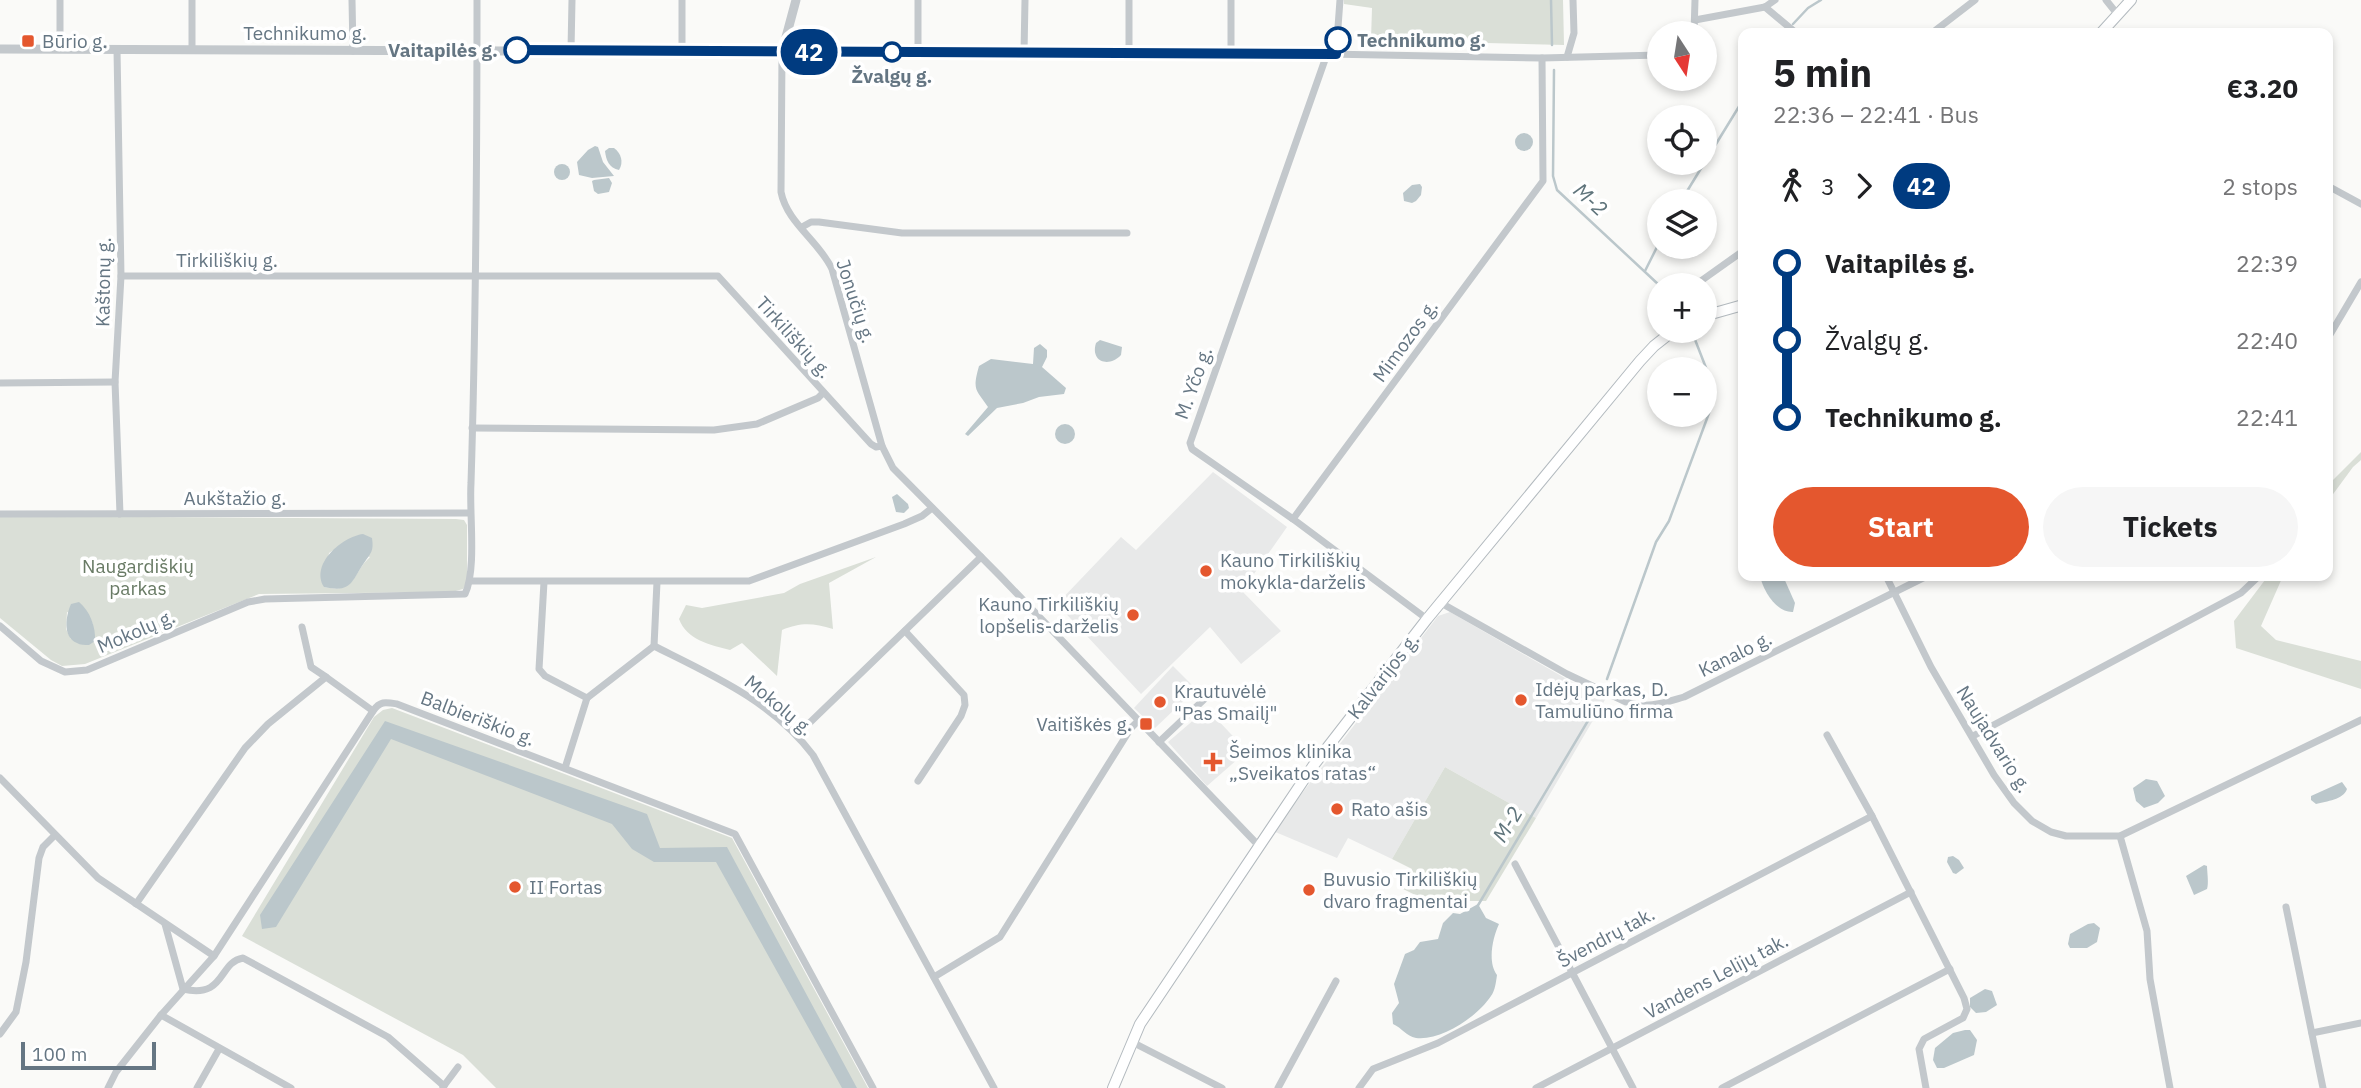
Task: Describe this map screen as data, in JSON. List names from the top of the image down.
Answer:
{
  "streets": {
    "main road": ["Kalvarijos g."],
    "street": [
      "Technikumo g.",
      "Tirkiliškių g.",
      "Kaštonų g.",
      "Jonučių g.",
      "Mimozos g.",
      "M. Yčo g.",
      "Aukštažio g.",
      "Mokolų g.",
      "Kanalo g.",
      "Balbieriškio g.",
      "Naujadvario g.",
      "Švendrų tak.",
      "Vandens Lelijų tak."
    ]
  },
  "crossings": [
    ["Technikumo g.", "Kaštonų g."],
    ["Technikumo g.", "Jonučių g."],
    ["Technikumo g.", "Mimozos g."],
    ["Technikumo g.", "M. Yčo g."],
    ["Tirkiliškių g.", "Kaštonų g."],
    ["Tirkiliškių g.", "Jonučių g."],
    ["Tirkiliškių g.", "Kalvarijos g."],
    ["Kaštonų g.", "Aukštažio g."],
    ["Mimozos g.", "M. Yčo g."],
    ["M. Yčo g.", "Kalvarijos g."],
    ["Kanalo g.", "Kalvarijos g."],
    ["Kanalo g.", "Naujadvario g."]
  ],
  "water": ["M-2"],
  "parks": ["Naugardiškių parkas"],
  "places": {
    "other": [
      "Technikumo g.",
      "Vaitapilės g.",
      "Žvalgų g.",
      "Kauno Tirkiliškių mokykla-darželis",
      "Kauno Tirkiliškių lopšelis-darželis",
      "Idėjų parkas, D. Tamuliūno firma",
      "Krautuvėlė \"Pas Smailį\"",
      "Rato ašis",
      "II Fortas",
      "Buvusio Tirkiliškių dvaro fragmentai"
    ],
    "transit": ["Būrio g.", "Vaitiškės g."],
    "health": ["Šeimos klinika „Sveikatos ratas“"]
  },
  "lines": ["bus line 42"],
  "scale_bar": "100 m",
  "north": "bottom",
  "page": {
    "on_map": "42",
    "map_buttons": ["+", "−"],
    "heading": ["5 min", "22:36 – 22:41 · Bus", "€3.20"],
    "legs": ["3", "42", "2 stops"],
    "list": [
      {
        "name": "Vaitapilės g.",
        "value": "22:39"
      },
      {
        "name": "Žvalgų g.",
        "value": "22:40"
      },
      {
        "name": "Technikumo g.",
        "value": "22:41"
      }
    ],
    "buttons": ["Start", "Tickets"],
    "scale": "100 m"
  }
}
